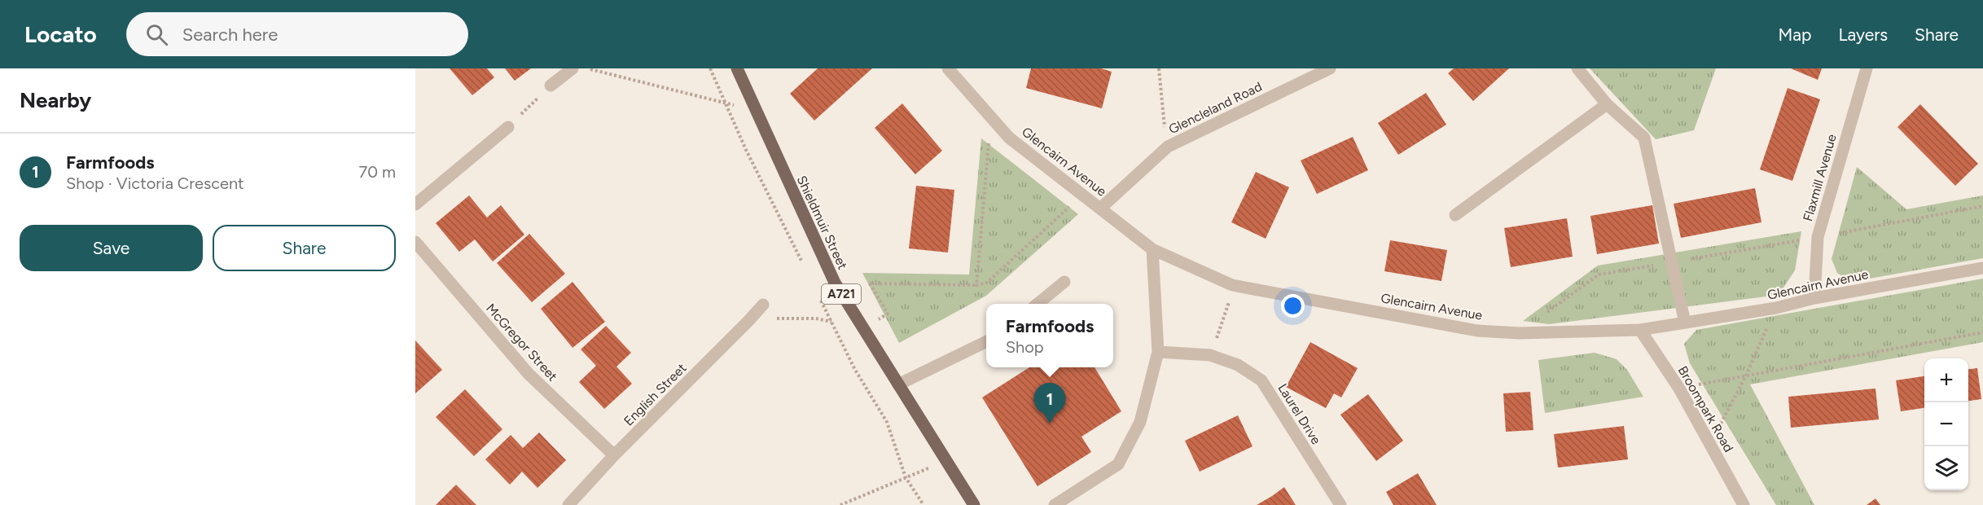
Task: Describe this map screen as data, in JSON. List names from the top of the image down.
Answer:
{
  "streets": {
    "main road": ["Shieldmuir Street", "A721"],
    "street": [
      "Glencleland Road",
      "Glencairn Avenue",
      "Flaxmill Avenue",
      "McGregor Street",
      "English Street",
      "Broompark Road",
      "Laurel Drive"
    ]
  },
  "crossings": [
    ["Glencleland Road", "Glencairn Avenue"],
    ["Glencairn Avenue", "Flaxmill Avenue"],
    ["Glencairn Avenue", "Broompark Road"],
    ["McGregor Street", "English Street"]
  ],
  "page": {
    "header": "Locato",
    "search": "Search here",
    "nav": ["Map", "Layers", "Share"],
    "heading": "Nearby",
    "list": [
      {
        "mark": "1",
        "name": "Farmfoods",
        "note": "Shop · Victoria Crescent",
        "value": "70 m"
      }
    ],
    "buttons": ["Save", "Share"],
    "popup": ["Farmfoods", "Shop"],
    "map_buttons": ["+", "−"],
    "pins": "1"
  }
}
